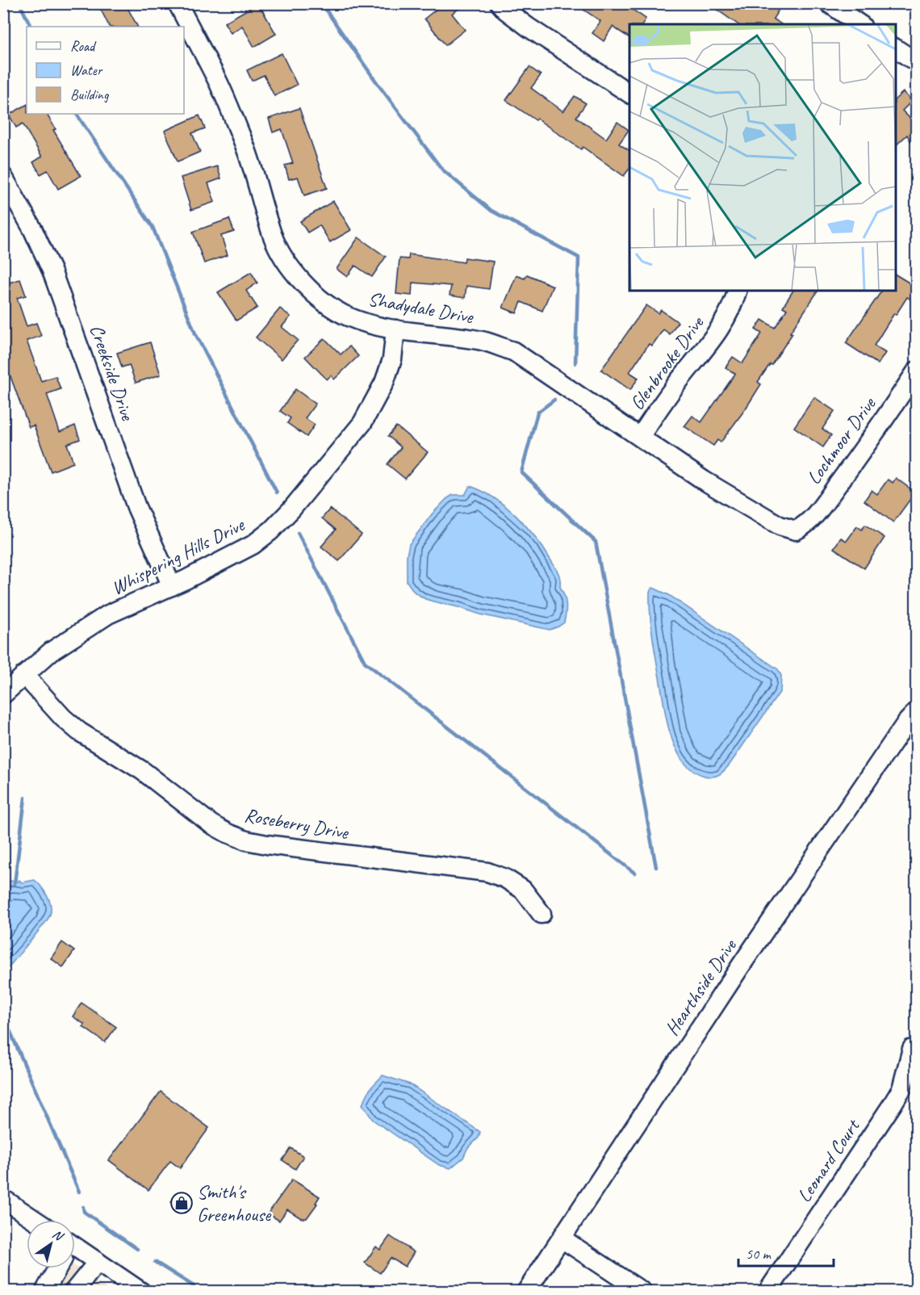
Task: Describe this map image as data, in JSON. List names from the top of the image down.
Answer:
{
  "streets": {
    "street": [
      "Shadydale Drive",
      "Glenbrooke Drive",
      "Creekside Drive",
      "Lochmoor Drive",
      "Whispering Hills Drive",
      "Roseberry Drive",
      "Hearthside Drive",
      "Leonard Court"
    ]
  },
  "crossings": [
    ["Shadydale Drive", "Glenbrooke Drive"],
    ["Shadydale Drive", "Lochmoor Drive"],
    ["Shadydale Drive", "Whispering Hills Drive"],
    ["Creekside Drive", "Whispering Hills Drive"],
    ["Whispering Hills Drive", "Roseberry Drive"]
  ],
  "places": {
    "shop": ["Smith's Greenhouse"]
  },
  "legend": ["Road", "Water", "Building"],
  "scale_bar": "50 m",
  "north": "top right"
}
